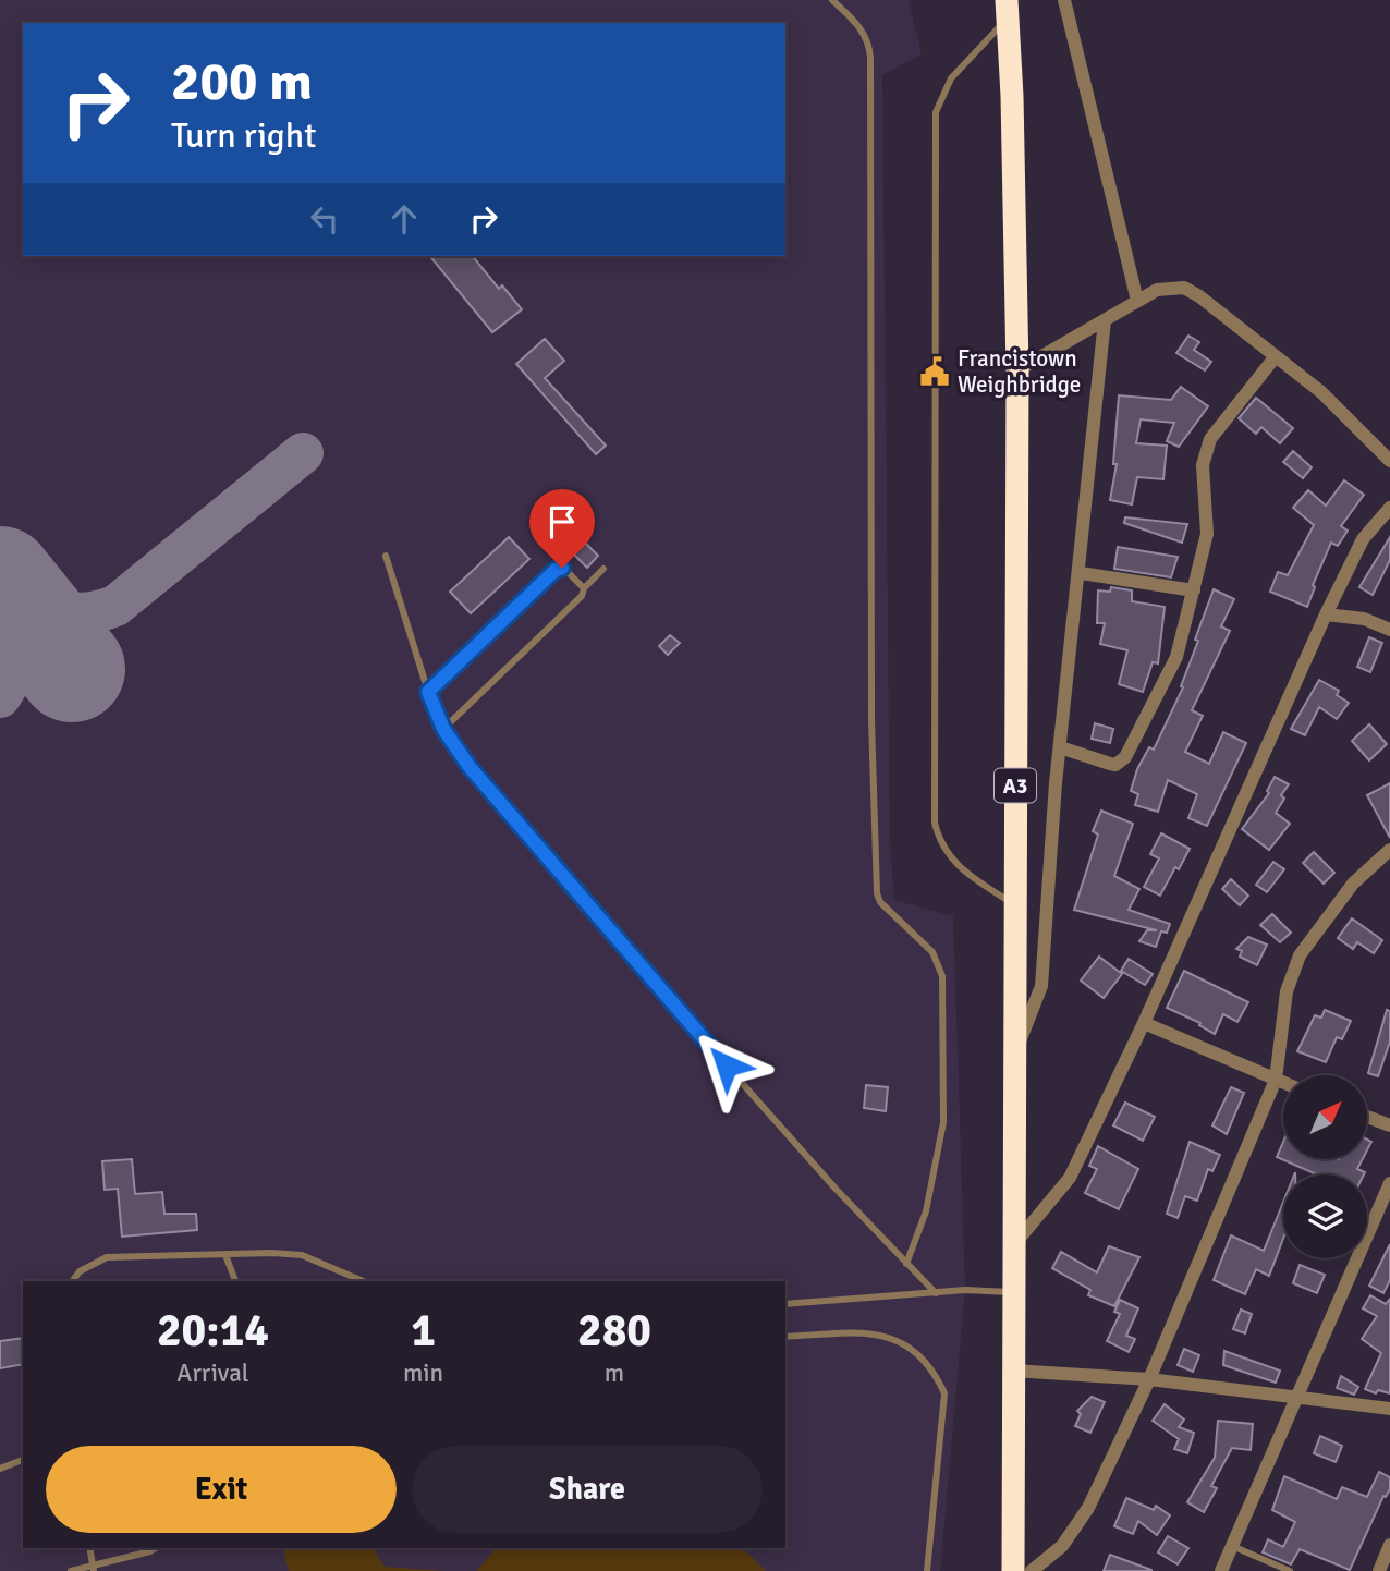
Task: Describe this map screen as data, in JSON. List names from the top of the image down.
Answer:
{
  "streets": {
    "highway": ["A3"]
  },
  "places": {
    "public building": ["Francistown Weighbridge"]
  },
  "north": "top right",
  "page": {
    "turn": ["200 m", "Turn right"],
    "eta": [
      "20:14",
      "Arrival",
      "1",
      "min",
      "280",
      "m"
    ],
    "buttons": ["Exit", "Share"]
  }
}
